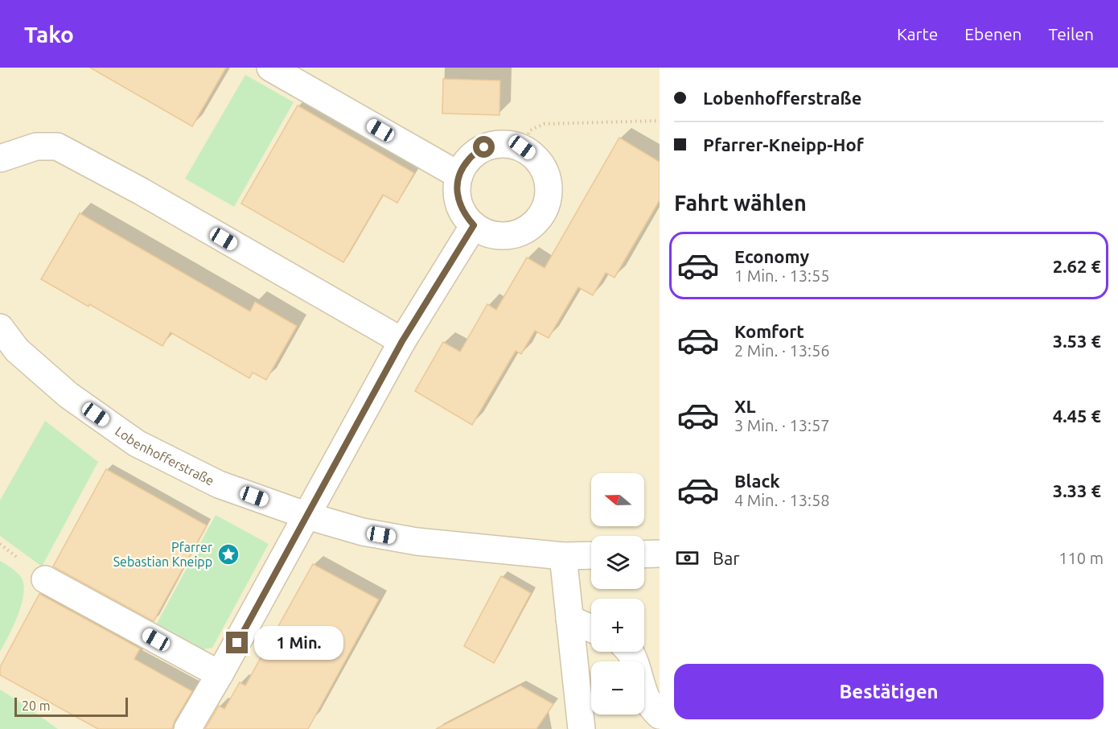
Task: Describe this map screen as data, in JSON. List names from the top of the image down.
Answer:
{
  "streets": {
    "street": ["Lobenhofferstraße"]
  },
  "places": {
    "place": ["Pfarrer Sebastian Kneipp"]
  },
  "scale_bar": "20 m",
  "north": "left",
  "page": {
    "header": "Tako",
    "nav": ["Karte", "Ebenen", "Teilen"],
    "banner": ["Lobenhofferstraße", "Pfarrer-Kneipp-Hof"],
    "heading": "Fahrt wählen",
    "list": [
      {
        "name": "Economy",
        "note": "1 Min. · 13:55",
        "value": "2.62 €"
      },
      {
        "name": "Komfort",
        "note": "2 Min. · 13:56",
        "value": "3.53 €"
      },
      {
        "name": "XL",
        "note": "3 Min. · 13:57",
        "value": "4.45 €"
      },
      {
        "name": "Black",
        "note": "4 Min. · 13:58",
        "value": "3.33 €"
      }
    ],
    "map_buttons": ["+", "−"],
    "pay": ["Bar", "110 m"],
    "bubble": "1 Min.",
    "buttons": "Bestätigen",
    "scale": "20 m"
  }
}
